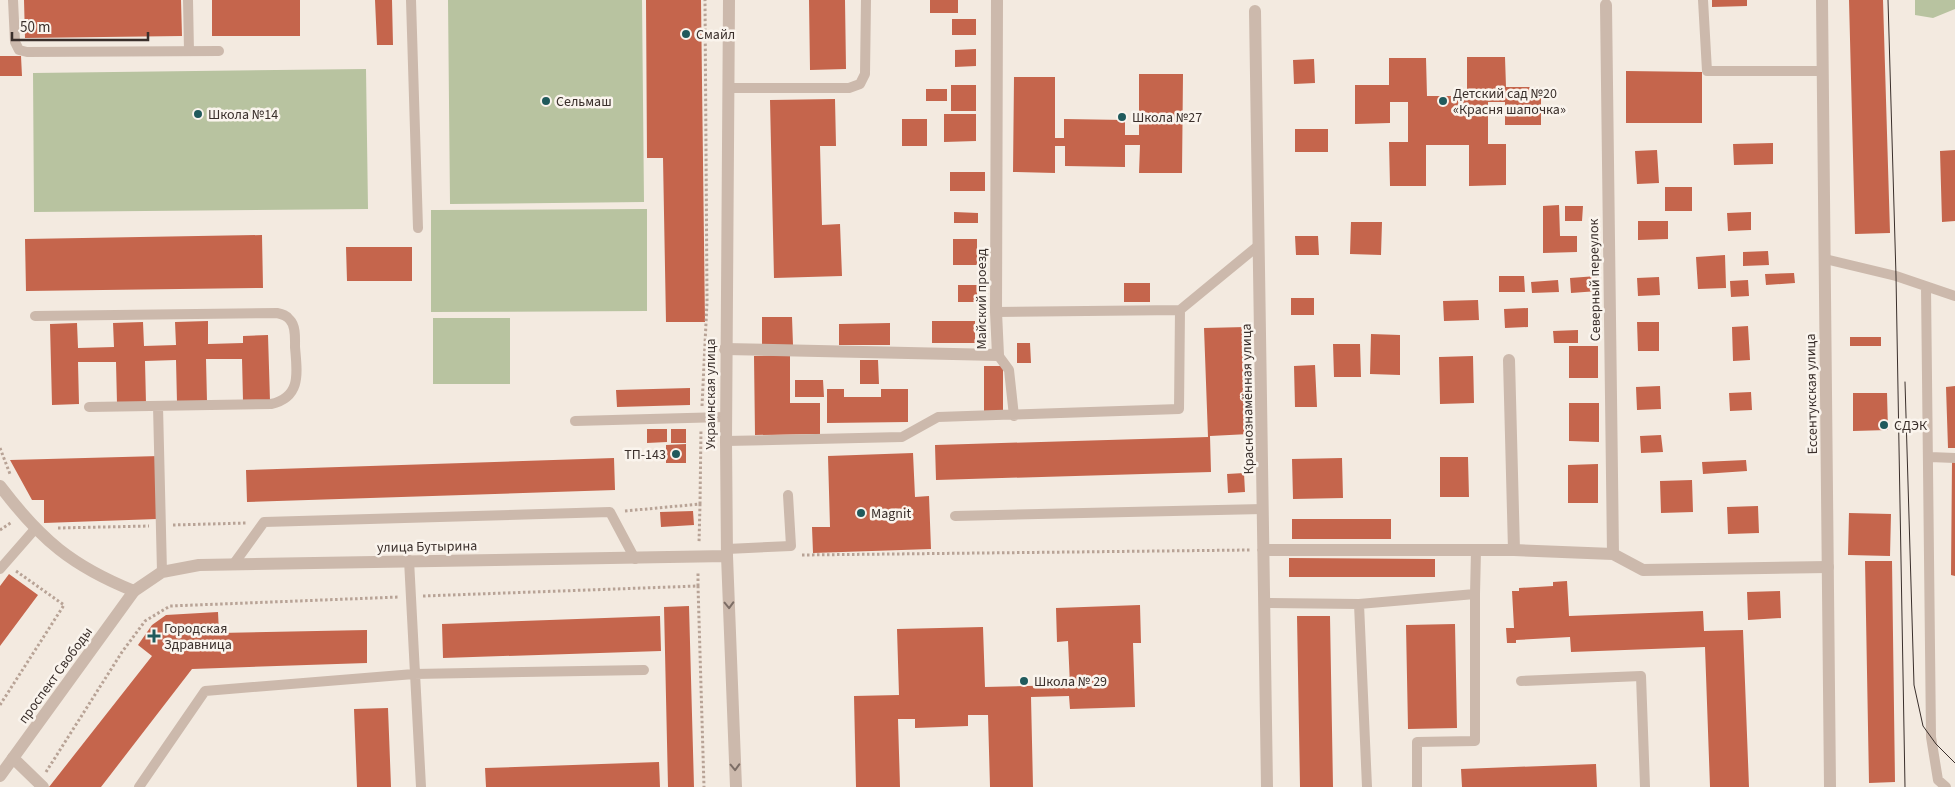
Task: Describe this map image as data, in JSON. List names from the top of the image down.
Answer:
{
  "streets": {
    "street": [
      "Северный переулок",
      "Майский проезд",
      "Украинская улица",
      "Ессентукская улица",
      "Краснознамённая улица",
      "улица Бутырина",
      "проспект Свободы"
    ]
  },
  "crossings": [
    ["Майский проезд", "Украинская улица"],
    ["Украинская улица", "улица Бутырина"],
    ["улица Бутырина", "проспект Свободы"]
  ],
  "places": {
    "other": [
      "Смайл",
      "Сельмаш",
      "Детский сад №20 «Красня шапочка»",
      "Школа №14",
      "Школа №27",
      "СДЭК",
      "ТП-143",
      "Magnit",
      "Школа № 29"
    ],
    "health": ["Городская Здравница"]
  },
  "scale_bar": "50 m"
}
